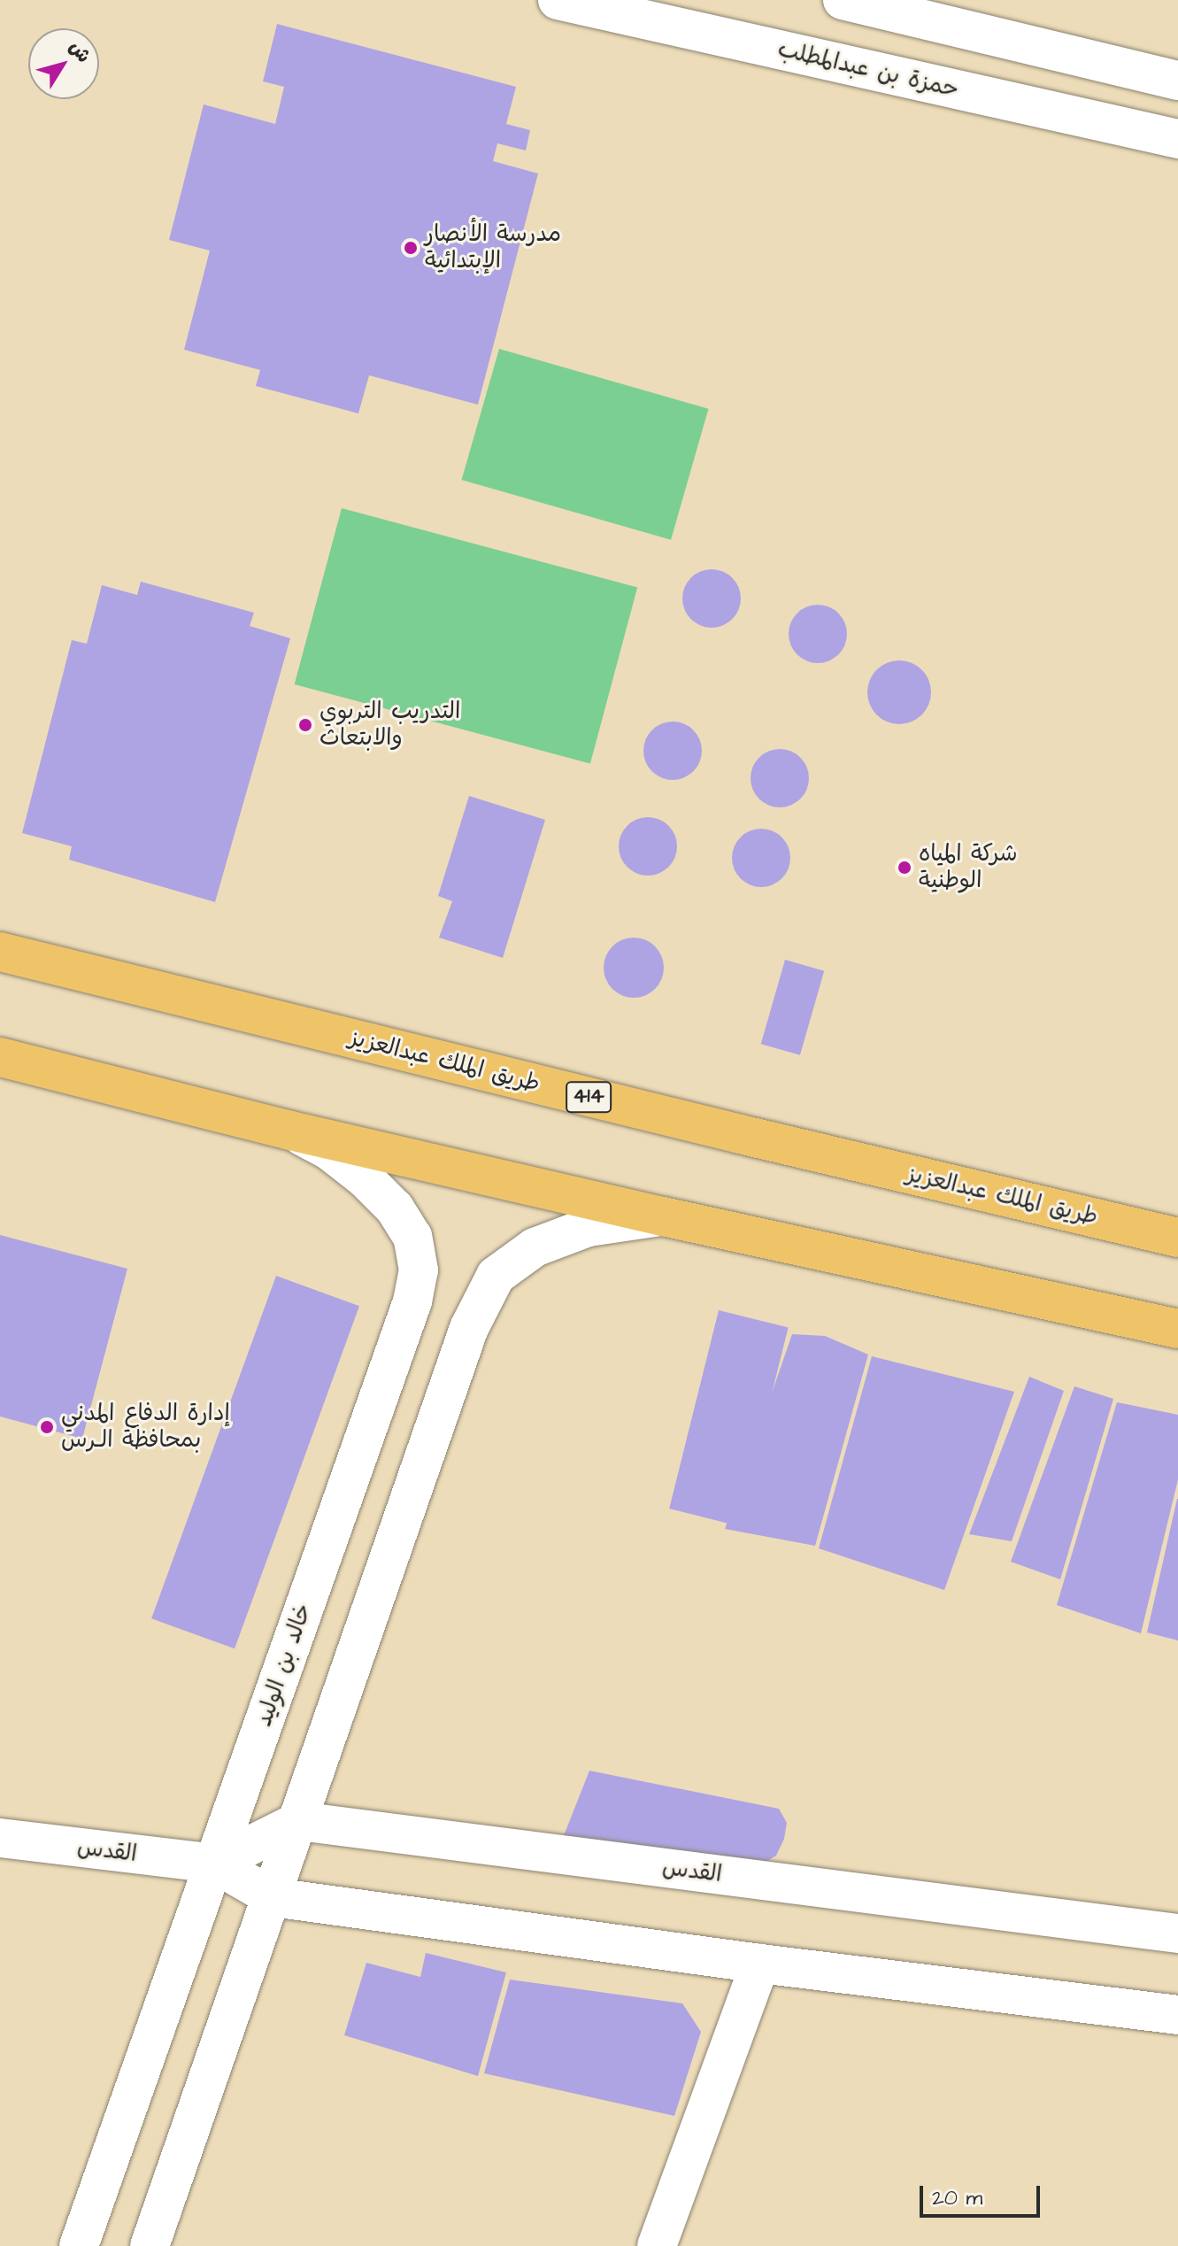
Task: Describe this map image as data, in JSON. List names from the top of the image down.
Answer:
{
  "streets": {
    "highway": ["طريق الملك عبدالعزيز", "414"],
    "street": ["حمزة بن عبدالمطلب", "خالد بن الوليد", "القدس"]
  },
  "crossings": [
    ["خالد بن الوليد", "القدس"]
  ],
  "places": [
    "مدرسة الأنصار الإبتدائية",
    "التدريب التربوي والابتعاث",
    "شركة المياه الوطنية",
    "إدارة الدفاع المدني بمحافظة الـرس"
  ],
  "scale_bar": "20 m",
  "north": "top right"
}
